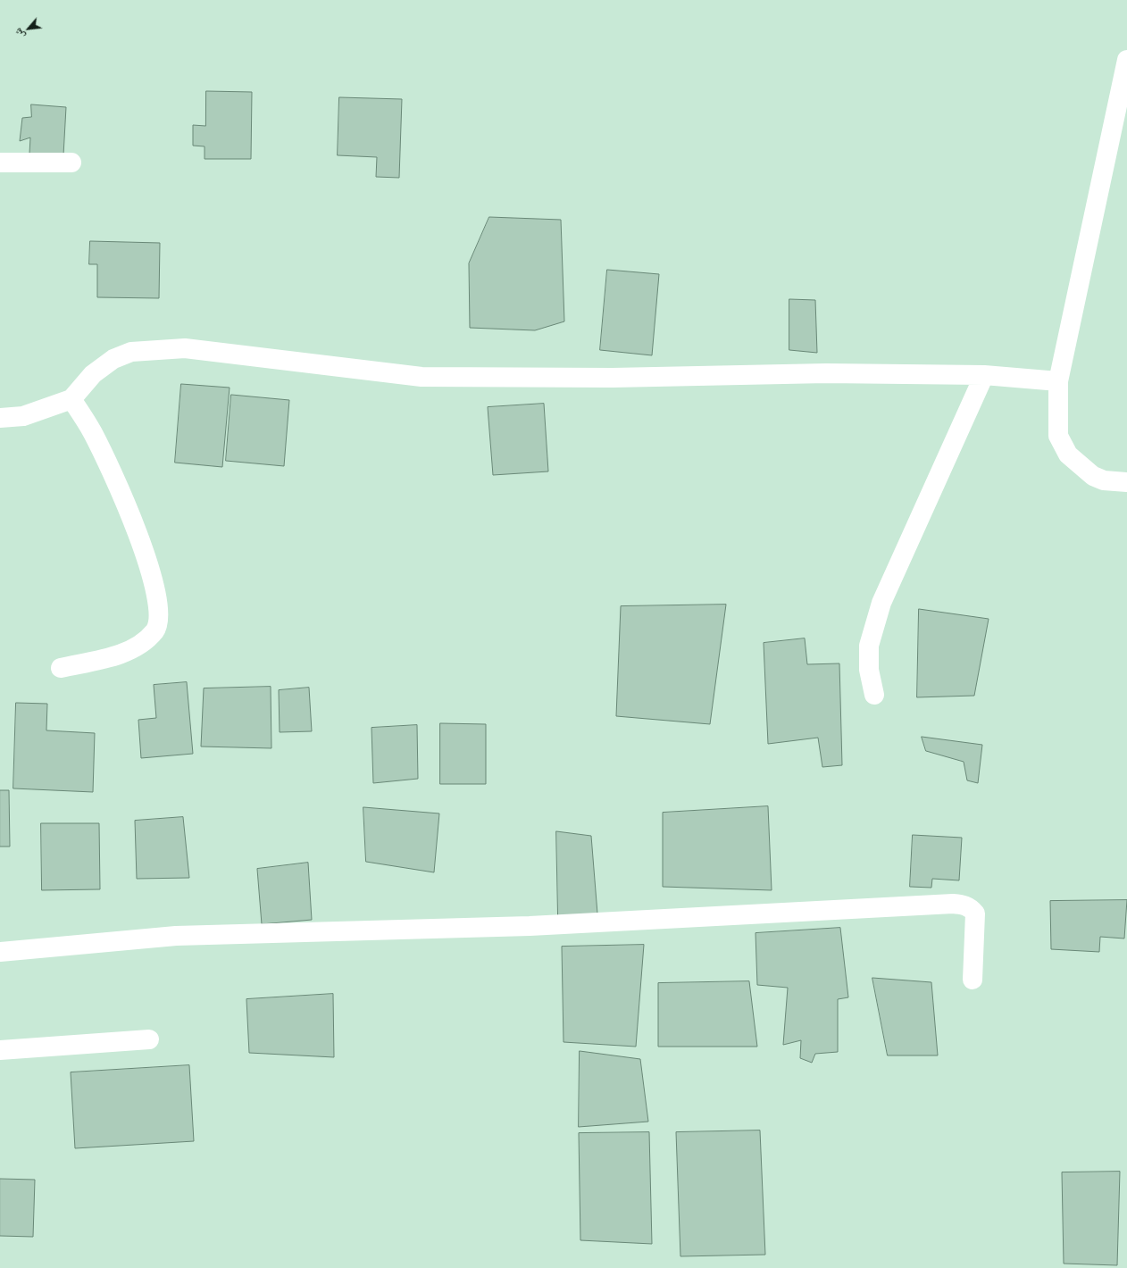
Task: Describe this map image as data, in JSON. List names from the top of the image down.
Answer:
{
  "north": "bottom left"
}
